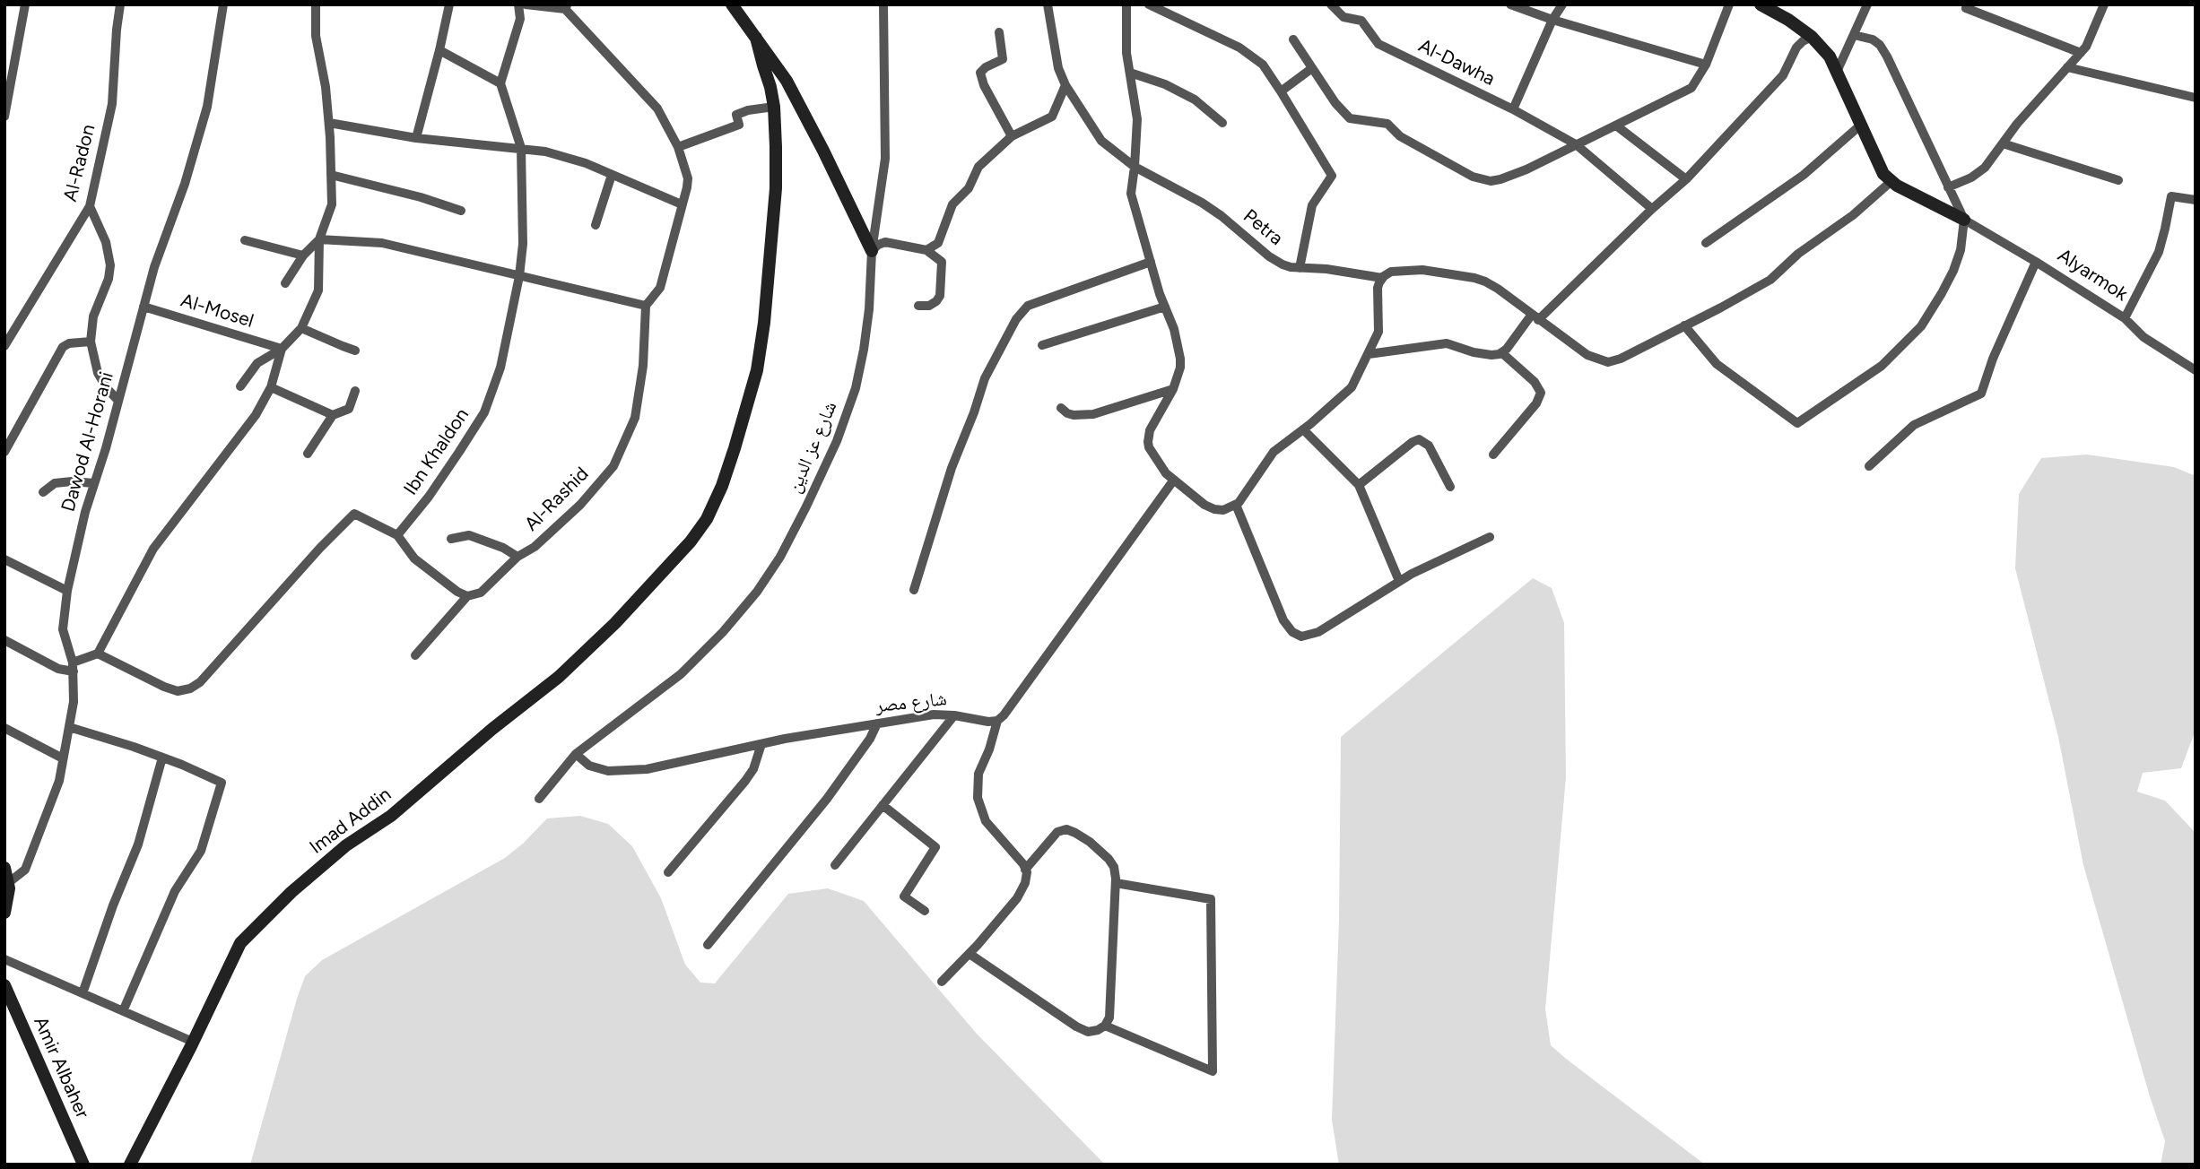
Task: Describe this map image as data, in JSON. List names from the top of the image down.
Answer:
{
  "streets": {
    "street": [
      "Al-Dawha",
      "Al-Radon",
      "Petra",
      "Alyarmok",
      "Al-Mosel",
      "Dawod Al-Horani",
      "شارع عز الدين",
      "Ibn Khaldon",
      "Al-Rashid",
      "شارع مصر",
      "Imad Addin",
      "Amir Albaher"
    ]
  },
  "crossings": [
    ["Al-Mosel", "Dawod Al-Horani"],
    ["شارع عز الدين", "شارع مصر"]
  ]
}
